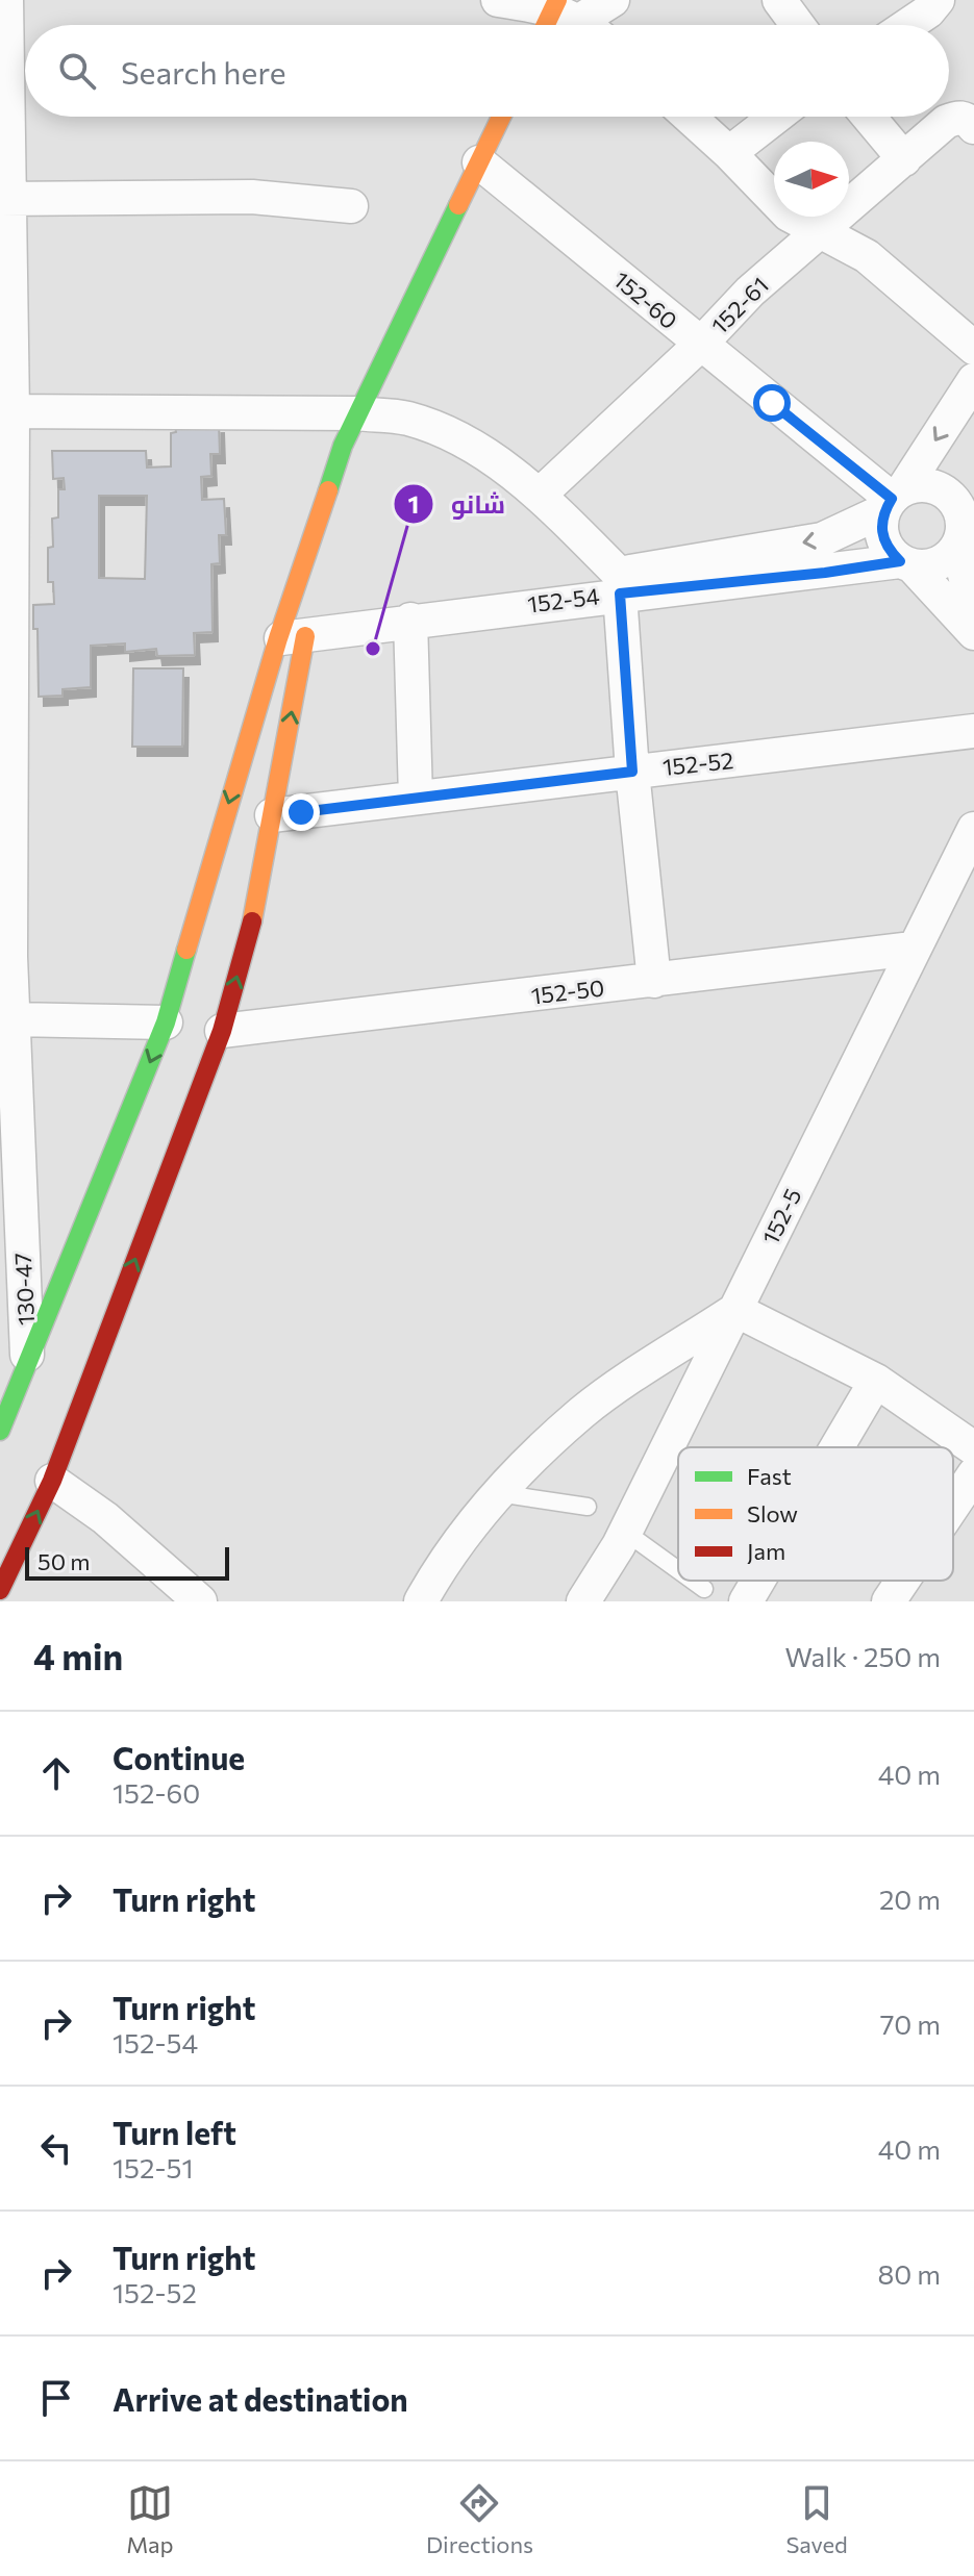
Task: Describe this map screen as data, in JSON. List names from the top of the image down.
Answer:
{
  "streets": {
    "street": [
      "152-60",
      "152-61",
      "152-54",
      "152-52",
      "152-50",
      "152-5",
      "130-47"
    ]
  },
  "crossings": [
    ["152-60", "152-61"],
    ["152-60", "152-54"],
    ["152-50", "152-5"]
  ],
  "places": ["شانو"],
  "legend": ["Fast", "Slow", "Jam"],
  "scale_bar": "50 m",
  "north": "right",
  "page": {
    "search": "Search here",
    "scale": "50 m",
    "heading": ["4 min", "Walk · 250 m"],
    "list": [
      ["Continue", "152-60", "40 m"],
      ["Turn right", "20 m"],
      ["Turn right", "152-54", "70 m"],
      ["Turn left", "152-51", "40 m"],
      ["Turn right", "152-52", "80 m"],
      "Arrive at destination"
    ],
    "nav": ["Map", "Directions", "Saved"]
  }
}
